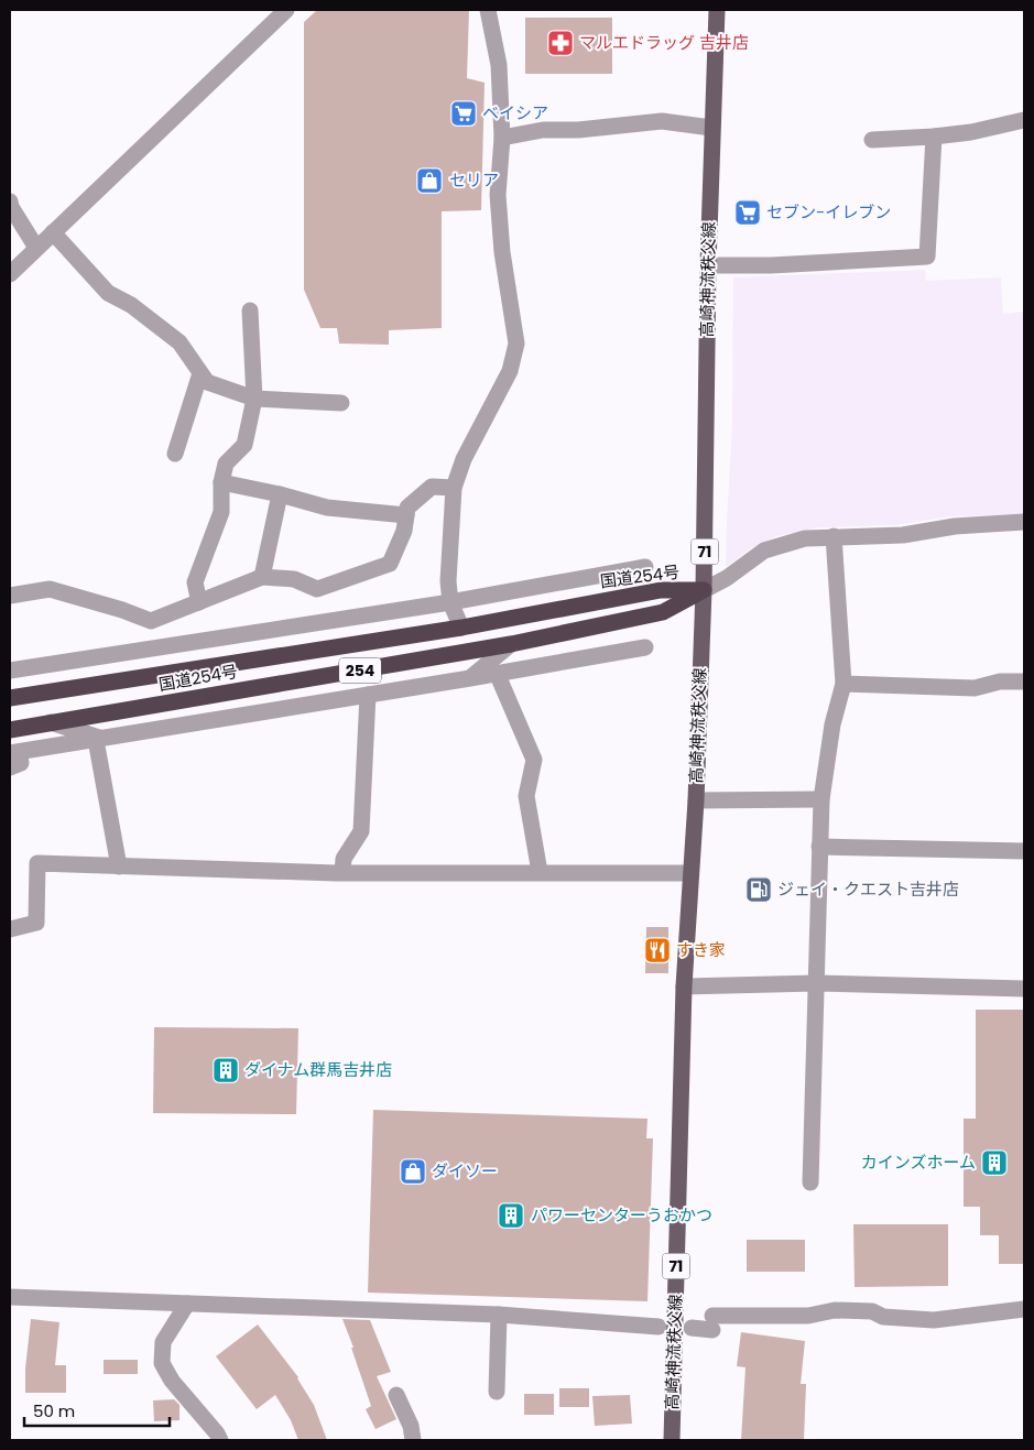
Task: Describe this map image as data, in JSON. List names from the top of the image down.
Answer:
{
  "streets": {
    "highway": ["国道254号", "254"],
    "main road": ["高崎神流秩父線", "71"]
  },
  "crossings": [
    ["高崎神流秩父線", "国道254号"]
  ],
  "places": {
    "pharmacy": ["マルエドラッグ 吉井店"],
    "supermarket": ["ベイシア", "セブン-イレブン"],
    "shop": ["セリア", "ダイソー"],
    "fuel station": ["ジェイ・クエスト吉井店"],
    "restaurant": ["すき家"],
    "building": ["ダイナム群馬吉井店", "カインズホーム", "パワーセンターうおかつ"]
  },
  "scale_bar": "50 m"
}
